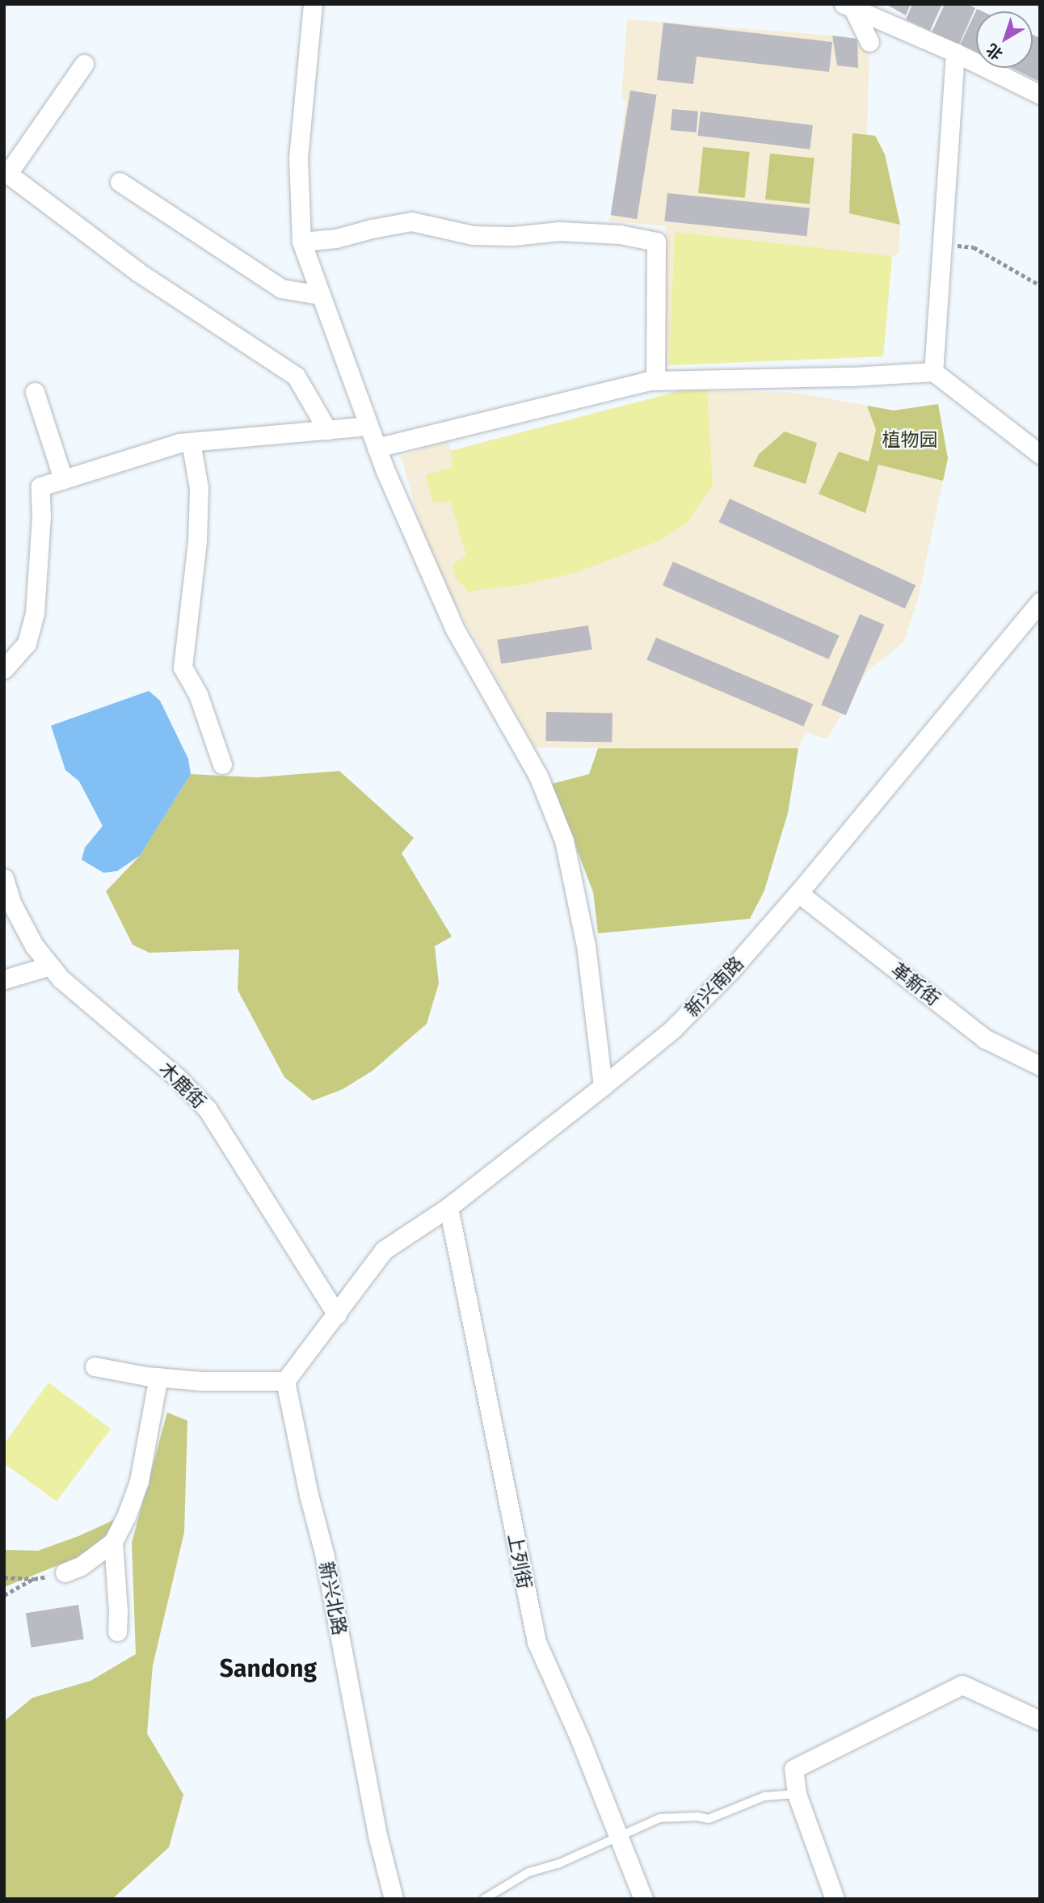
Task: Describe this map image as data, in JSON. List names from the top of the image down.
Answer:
{
  "streets": {
    "street": [
      "革新街",
      "新兴南路",
      "木鹿街",
      "上列街",
      "新兴北路"
    ]
  },
  "crossings": [
    ["革新街", "新兴南路"],
    ["新兴南路", "木鹿街"],
    ["新兴南路", "上列街"]
  ],
  "districts": ["Sandong"],
  "parks": ["植物园"],
  "north": "bottom left"
}
